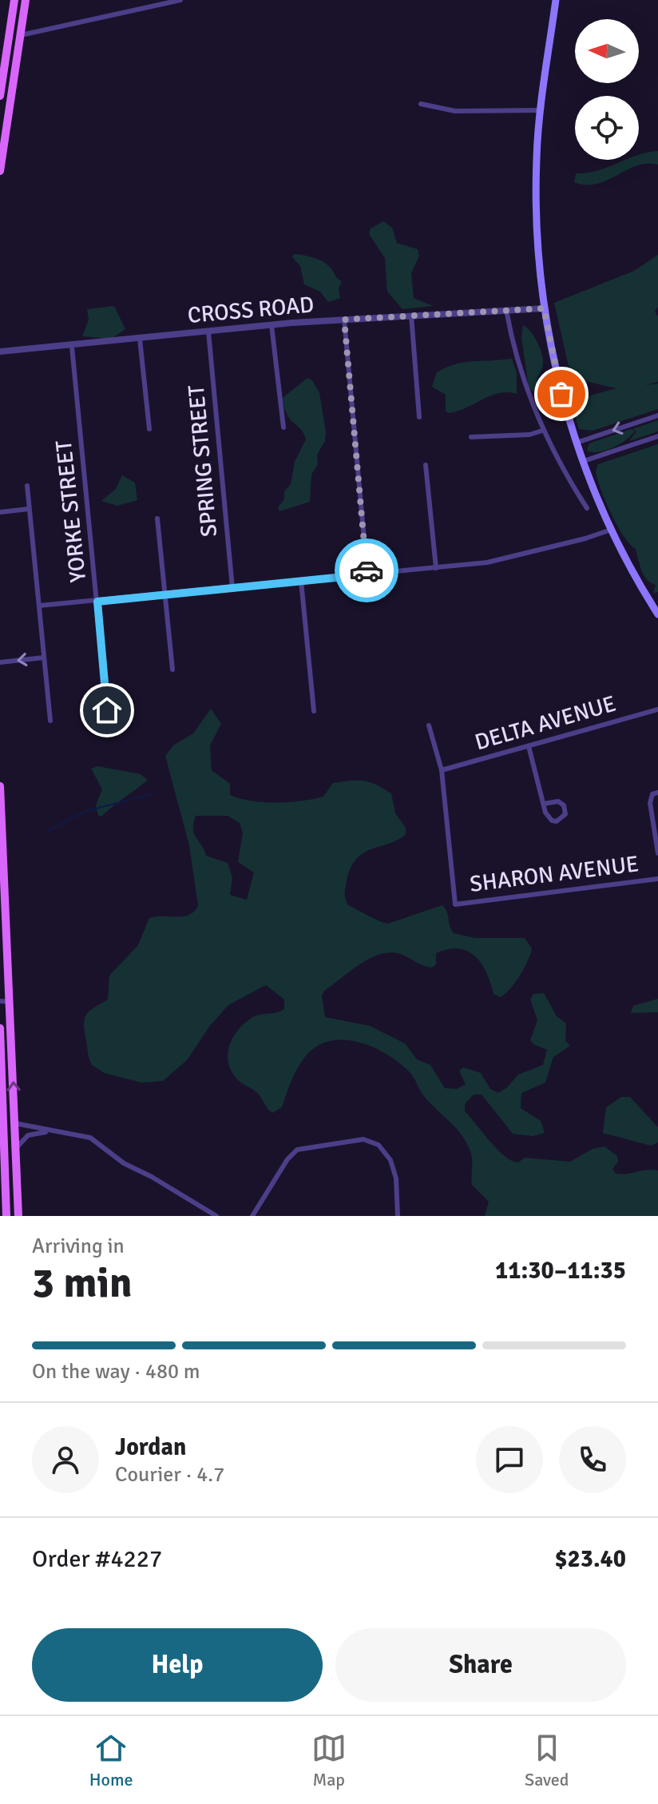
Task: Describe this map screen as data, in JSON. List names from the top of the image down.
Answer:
{
  "streets": {
    "street": [
      "CROSS ROAD",
      "SPRING STREET",
      "YORKE STREET",
      "DELTA AVENUE",
      "SHARON AVENUE"
    ]
  },
  "crossings": [
    ["CROSS ROAD", "SPRING STREET"],
    ["CROSS ROAD", "YORKE STREET"],
    ["DELTA AVENUE", "SHARON AVENUE"]
  ],
  "north": "left",
  "page": {
    "heading": ["3 min", "Arriving in", "11:30–11:35"],
    "panel": [
      "Jordan",
      "Courier · 4.7",
      "Order #4227",
      "$23.40"
    ],
    "bar": "On the way · 480 m",
    "buttons": ["Help", "Share"],
    "tabs": ["Home", "Map", "Saved"]
  }
}
